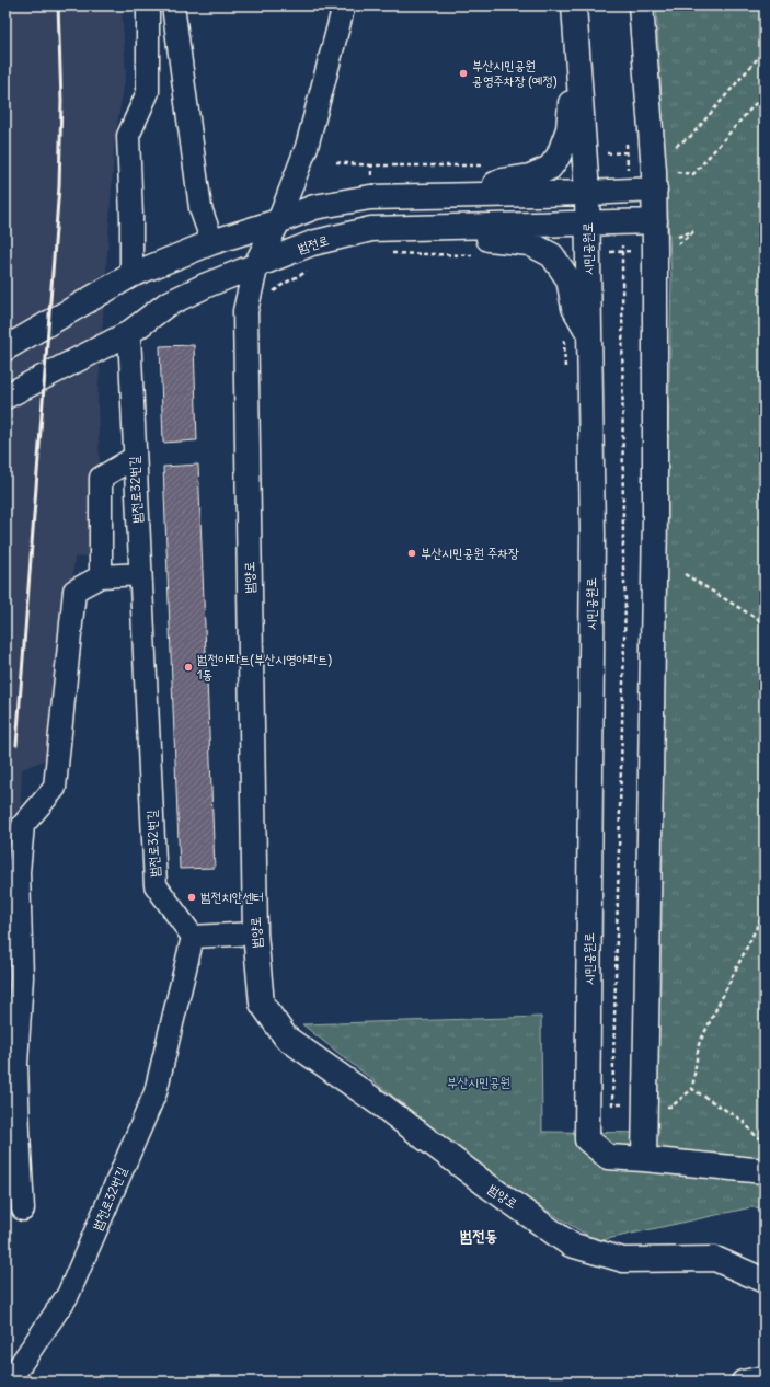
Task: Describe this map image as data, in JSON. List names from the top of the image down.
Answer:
{
  "streets": {
    "main road": ["범전로", "시민공원로", "범양로"],
    "street": ["범전로32번길"]
  },
  "crossings": [
    ["범전로", "시민공원로"],
    ["범전로", "범전로32번길"],
    ["범전로", "범양로"]
  ],
  "districts": ["범전동"],
  "parks": ["부산시민공원"],
  "places": [
    "부산시민공원 공영주차장 (예정)",
    "부산시민공원 주차장",
    "범전아파트(부산시영아파트) 1동",
    "범전치안센터"
  ]
}
